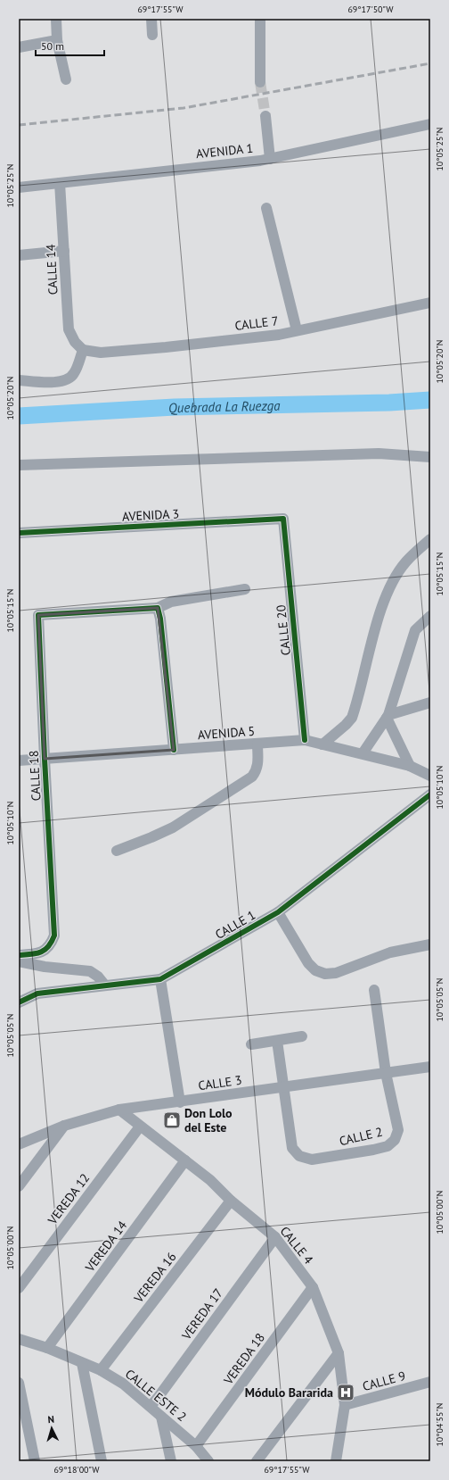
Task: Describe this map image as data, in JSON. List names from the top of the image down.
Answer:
{
  "streets": {
    "street": [
      "AVENIDA 1",
      "CALLE 14",
      "CALLE 7",
      "AVENIDA 3",
      "CALLE 20",
      "AVENIDA 5",
      "CALLE 18",
      "CALLE 1",
      "CALLE 3",
      "CALLE 2",
      "VEREDA 12",
      "CALLE 4",
      "VEREDA 14",
      "VEREDA 16",
      "VEREDA 17",
      "VEREDA 18",
      "CALLE 9",
      "CALLE ESTE 2"
    ]
  },
  "crossings": [
    ["AVENIDA 1", "CALLE 14"],
    ["CALLE 14", "CALLE 7"],
    ["AVENIDA 3", "CALLE 20"],
    ["CALLE 20", "AVENIDA 5"],
    ["AVENIDA 5", "CALLE 18"],
    ["CALLE 3", "CALLE 2"],
    ["CALLE 3", "CALLE 4"],
    ["VEREDA 12", "CALLE 4"],
    ["CALLE 4", "VEREDA 14"],
    ["CALLE 4", "VEREDA 16"],
    ["CALLE 4", "VEREDA 17"],
    ["CALLE 4", "VEREDA 18"],
    ["CALLE 4", "CALLE 9"],
    ["VEREDA 14", "CALLE ESTE 2"],
    ["VEREDA 16", "CALLE ESTE 2"],
    ["VEREDA 17", "CALLE ESTE 2"],
    ["VEREDA 18", "CALLE ESTE 2"]
  ],
  "water": ["Quebrada La Ruezga"],
  "places": {
    "shop": ["Don Lolo del Este"],
    "hospital": ["Módulo Bararida"]
  },
  "scale_bar": "50 m",
  "north": "top",
  "coordinates": [
    "69°17'55\"W",
    "69°17'50\"W",
    "10°05'25\"N",
    "10°05'20\"N",
    "10°05'15\"N",
    "10°05'10\"N",
    "10°05'05\"N",
    "10°05'00\"N",
    "10°04'55\"N",
    "69°18'00\"W"
  ]
}
